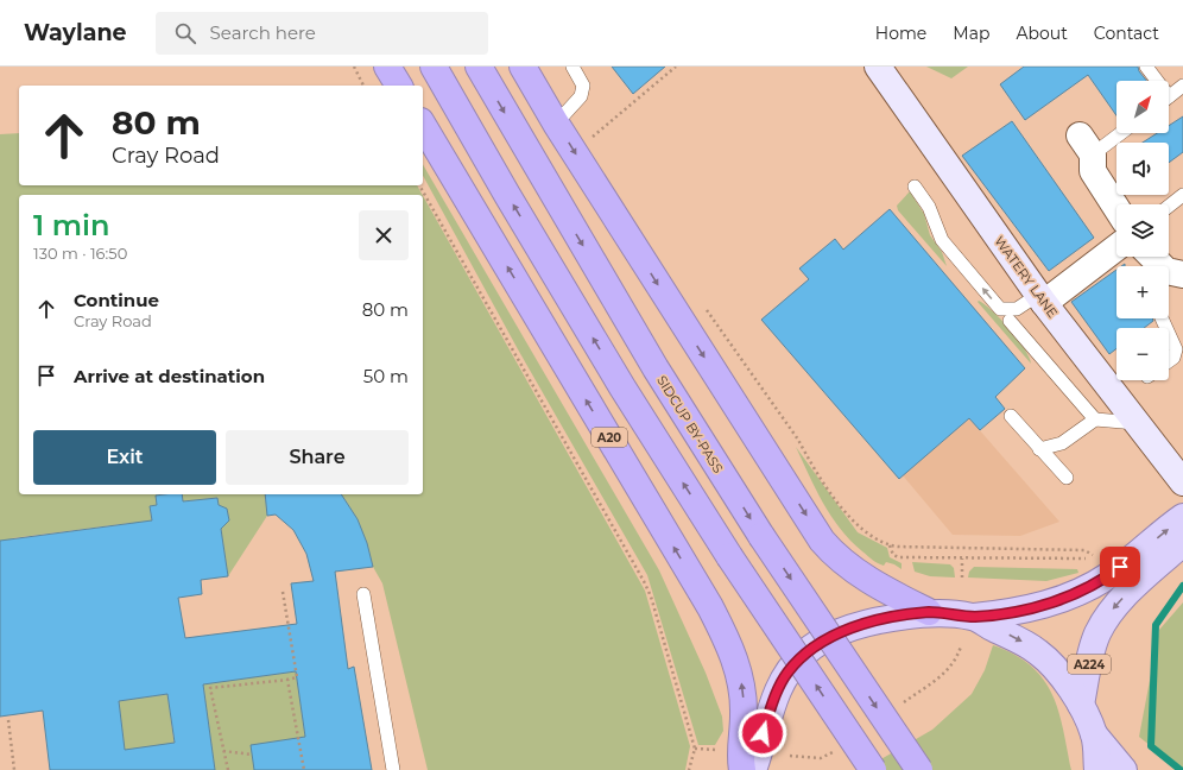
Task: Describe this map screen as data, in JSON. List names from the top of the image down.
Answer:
{
  "streets": {
    "highway": ["SIDCUP BY-PASS", "A20"],
    "main road": ["A224"],
    "street": ["WATERY LANE"]
  },
  "north": "top right",
  "page": {
    "header": "Waylane",
    "search": "Search here",
    "nav": [
      "Home",
      "Map",
      "About",
      "Contact"
    ],
    "map_buttons": ["+", "−"],
    "turn": ["80 m", "Cray Road"],
    "heading": ["1 min", "130 m · 16:50"],
    "list": [
      {
        "name": "Continue",
        "note": "Cray Road",
        "value": "80 m"
      },
      {
        "name": "Arrive at destination",
        "value": "50 m"
      }
    ],
    "buttons": ["Exit", "Share"]
  }
}
